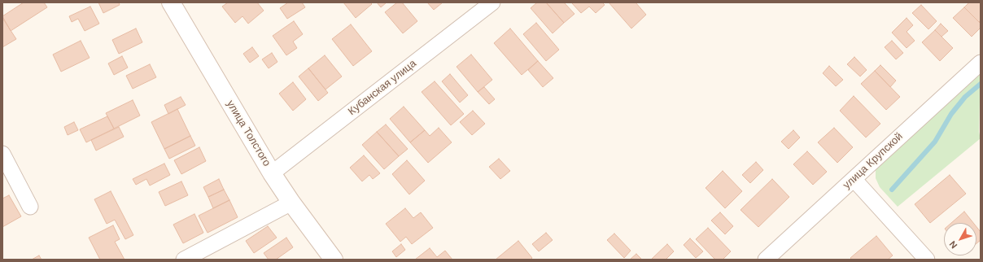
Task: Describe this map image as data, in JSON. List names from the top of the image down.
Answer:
{
  "streets": {
    "main road": ["улица Толстого"],
    "street": ["Кубанская улица", "улица Крупской"]
  },
  "crossings": [
    ["Кубанская улица", "улица Толстого"]
  ],
  "north": "bottom left"
}
